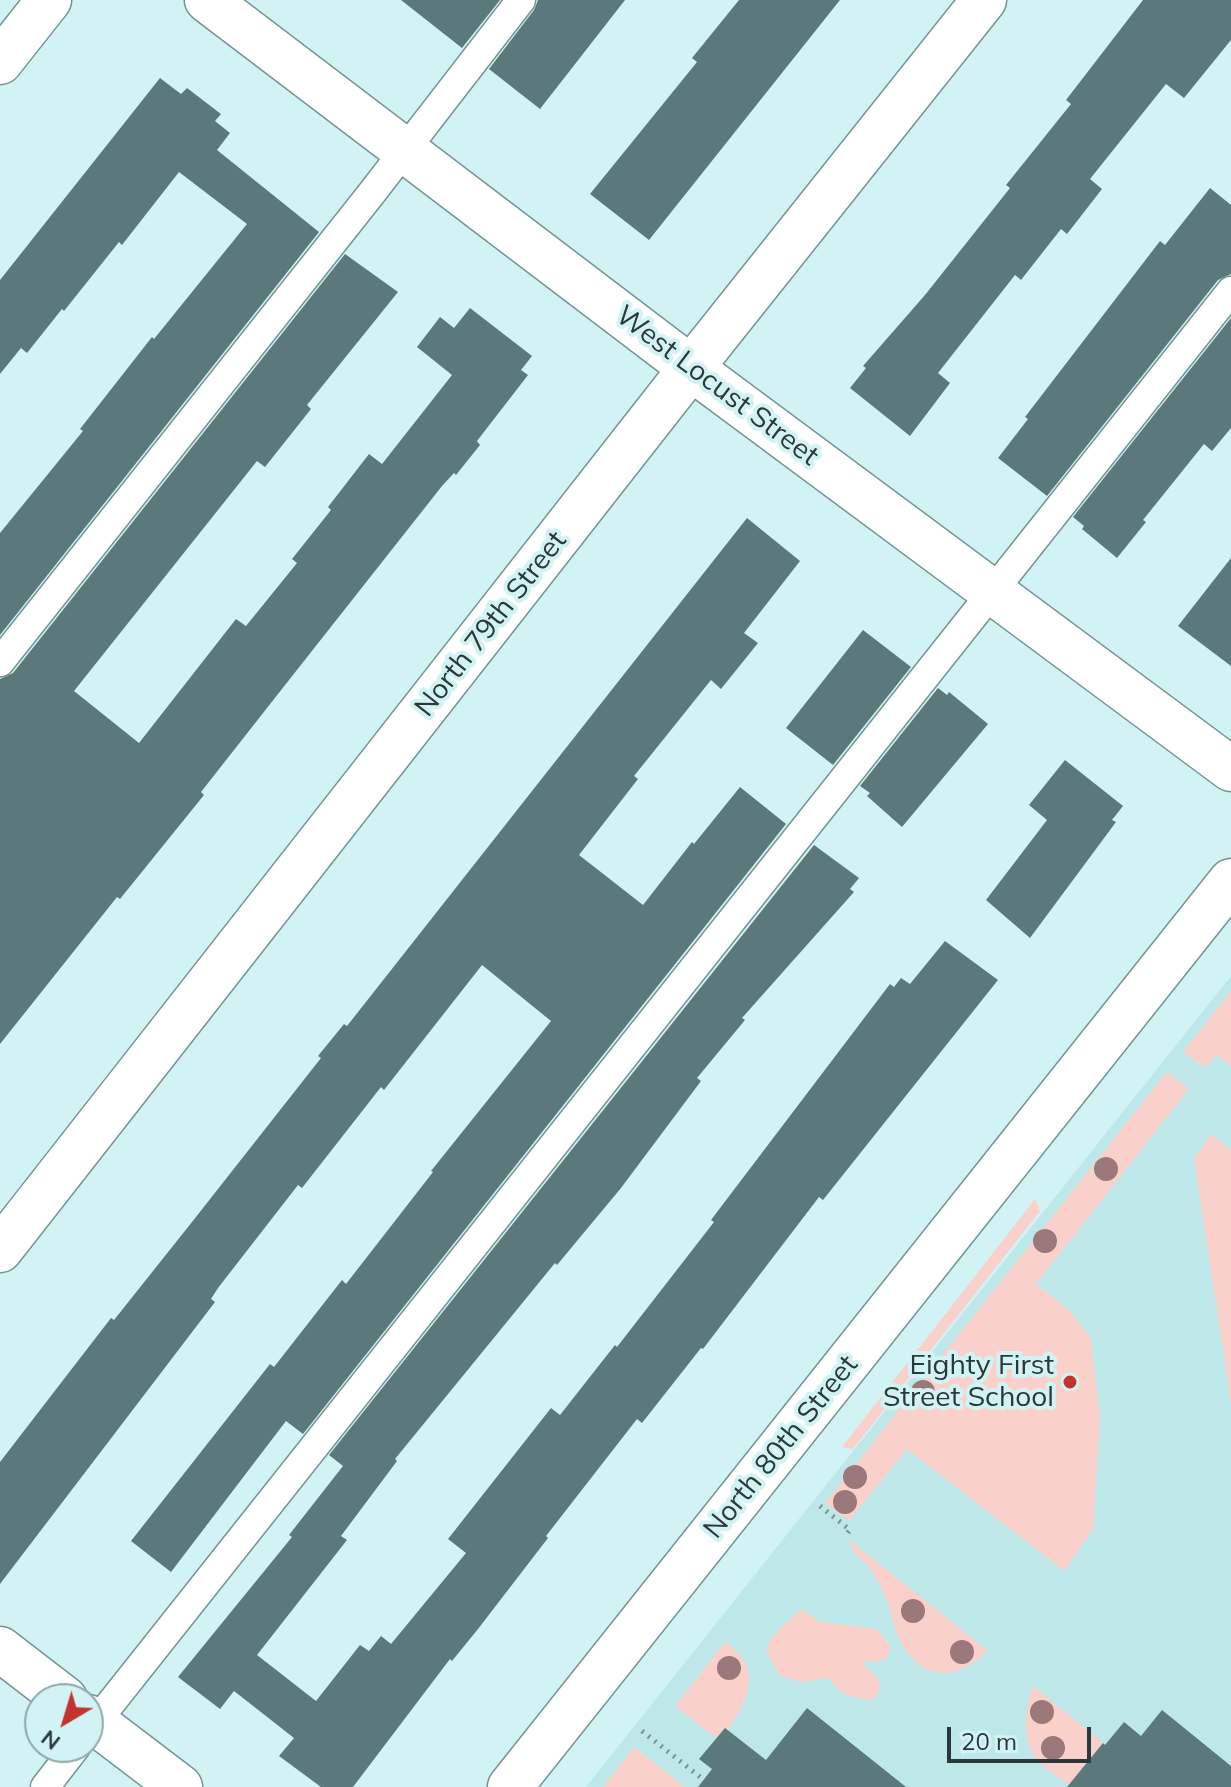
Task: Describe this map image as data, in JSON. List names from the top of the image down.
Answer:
{
  "streets": {
    "street": ["West Locust Street", "North 79th Street", "North 80th Street"]
  },
  "crossings": [
    ["West Locust Street", "North 79th Street"]
  ],
  "places": ["Eighty First Street School"],
  "scale_bar": "20 m",
  "north": "bottom left"
}
